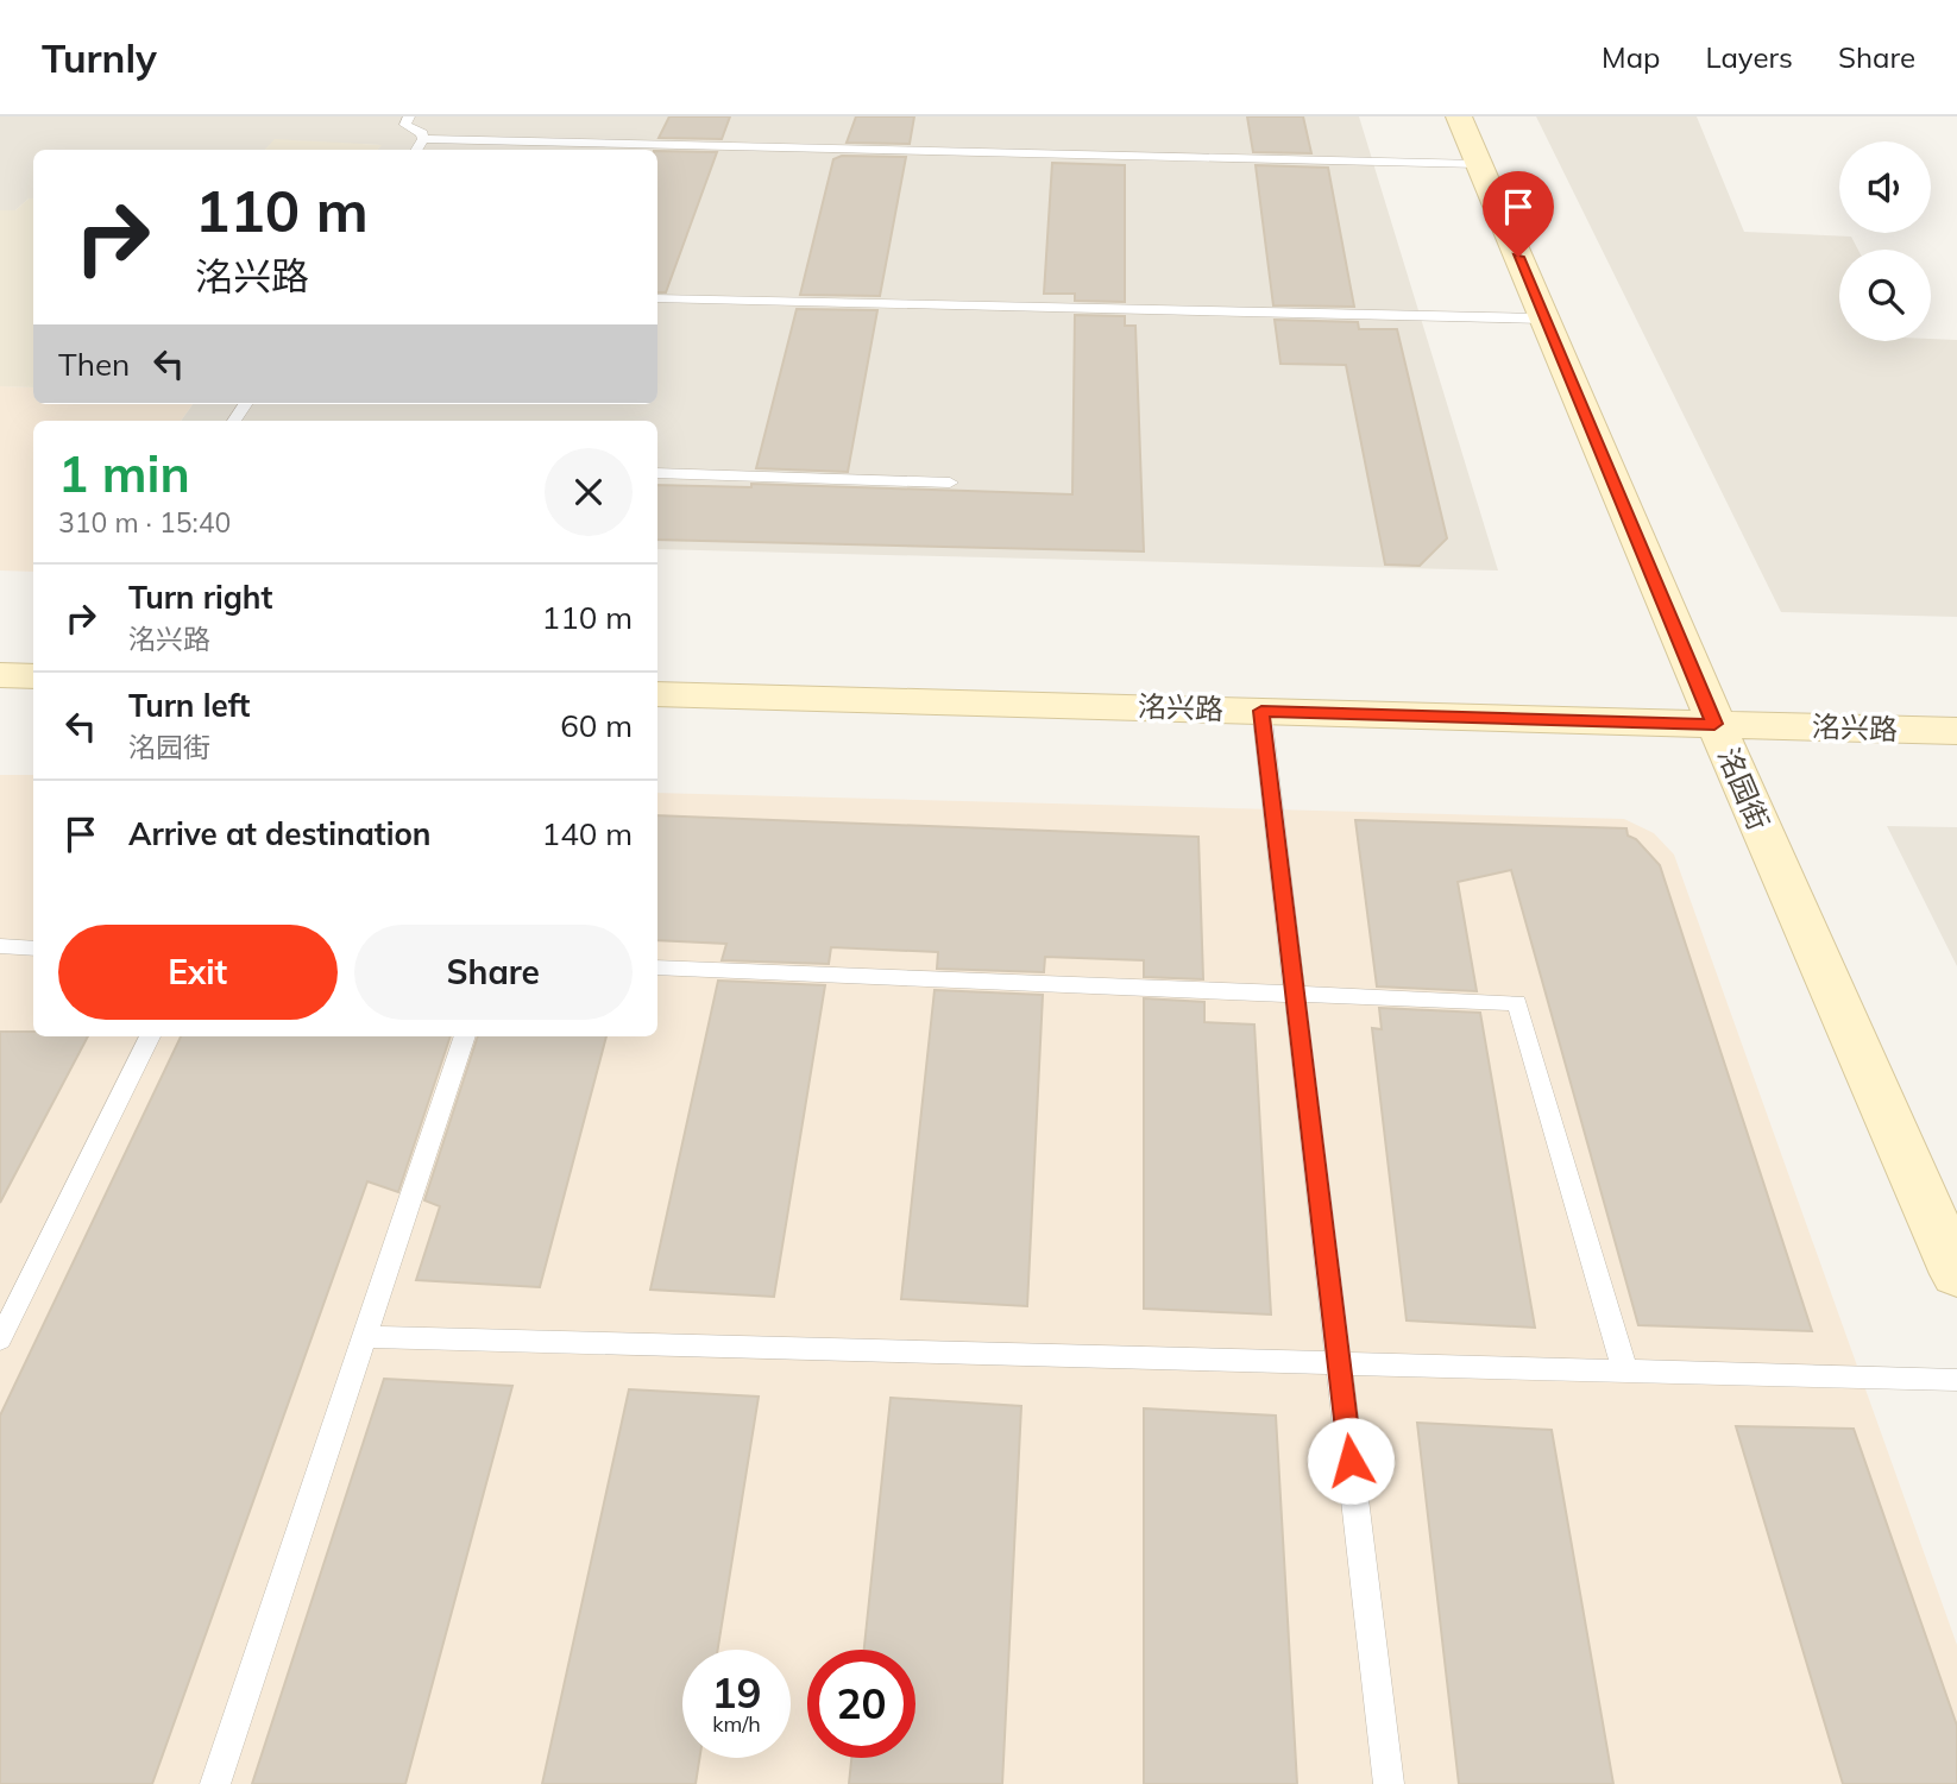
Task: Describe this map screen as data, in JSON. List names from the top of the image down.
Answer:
{
  "streets": {
    "street": ["洺兴路", "洺园街"]
  },
  "crossings": [
    ["洺兴路", "洺园街"]
  ],
  "page": {
    "header": "Turnly",
    "nav": ["Map", "Layers", "Share"],
    "turn": ["110 m", "洺兴路"],
    "then": "Then",
    "heading": ["1 min", "310 m · 15:40"],
    "list": [
      {
        "name": "Turn right",
        "note": "洺兴路",
        "value": "110 m"
      },
      {
        "name": "Turn left",
        "note": "洺园街",
        "value": "60 m"
      },
      {
        "name": "Arrive at destination",
        "value": "140 m"
      }
    ],
    "buttons": ["Exit", "Share"],
    "speed": "19 km/h",
    "limit": "20"
  }
}
